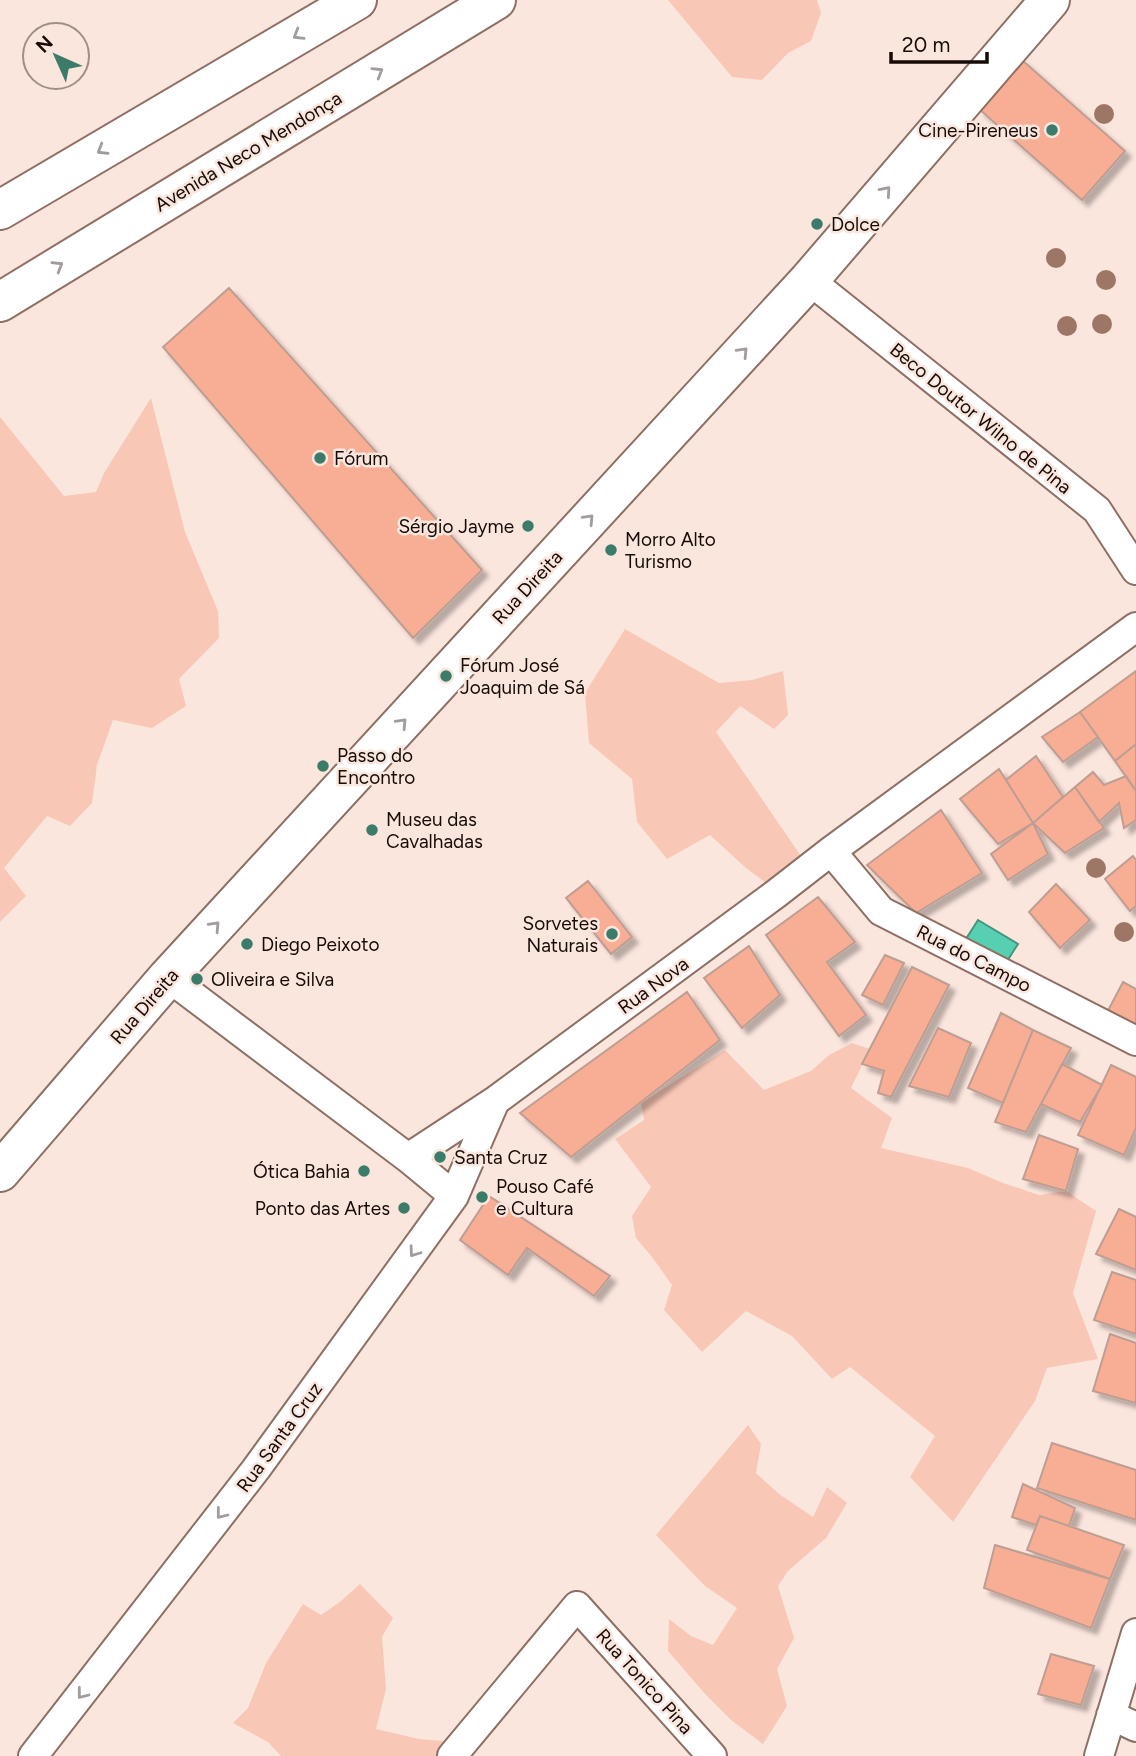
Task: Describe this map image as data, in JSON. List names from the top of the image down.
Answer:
{
  "streets": {
    "main road": ["Avenida Neco Mendonça", "Rua Direita"],
    "street": [
      "Beco Doutor Wilno de Pina",
      "Rua do Campo",
      "Rua Nova",
      "Rua Santa Cruz",
      "Rua Tonico Pina"
    ]
  },
  "crossings": [
    ["Beco Doutor Wilno de Pina", "Rua Direita"],
    ["Rua do Campo", "Rua Nova"],
    ["Rua Nova", "Rua Santa Cruz"]
  ],
  "one_way": ["Rua Direita", "Rua Santa Cruz"],
  "places": [
    "Cine-Pireneus",
    "Dolce",
    "Fórum",
    "Sérgio Jayme",
    "Morro Alto Turismo",
    "Fórum José Joaquim de Sá",
    "Passo do Encontro",
    "Museu das Cavalhadas",
    "Sorvetes Naturais",
    "Diego Peixoto",
    "Oliveira e Silva",
    "Santa Cruz",
    "Ótica Bahia",
    "Pouso Café e Cultura",
    "Ponto das Artes"
  ],
  "scale_bar": "20 m",
  "north": "top left"
}
